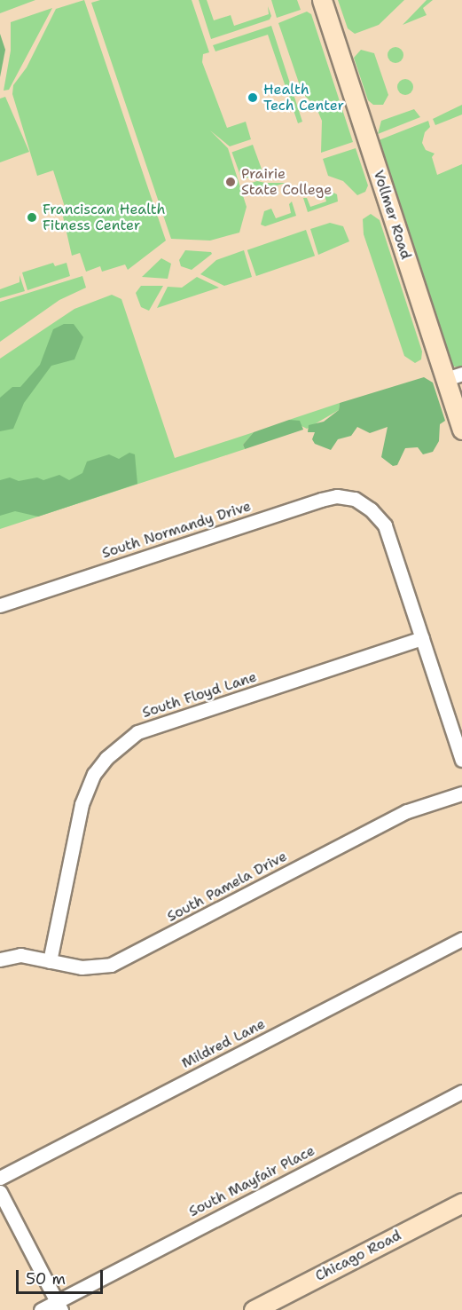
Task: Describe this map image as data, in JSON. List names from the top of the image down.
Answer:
{
  "streets": {
    "main road": ["Vollmer Road", "Chicago Road"],
    "street": [
      "South Normandy Drive",
      "South Floyd Lane",
      "South Pamela Drive",
      "Mildred Lane",
      "South Mayfair Place"
    ]
  },
  "crossings": [
    ["South Normandy Drive", "South Floyd Lane"],
    ["South Floyd Lane", "South Pamela Drive"]
  ],
  "places": ["Health Tech Center", "Prairie State College", "Franciscan Health Fitness Center"],
  "scale_bar": "50 m"
}
